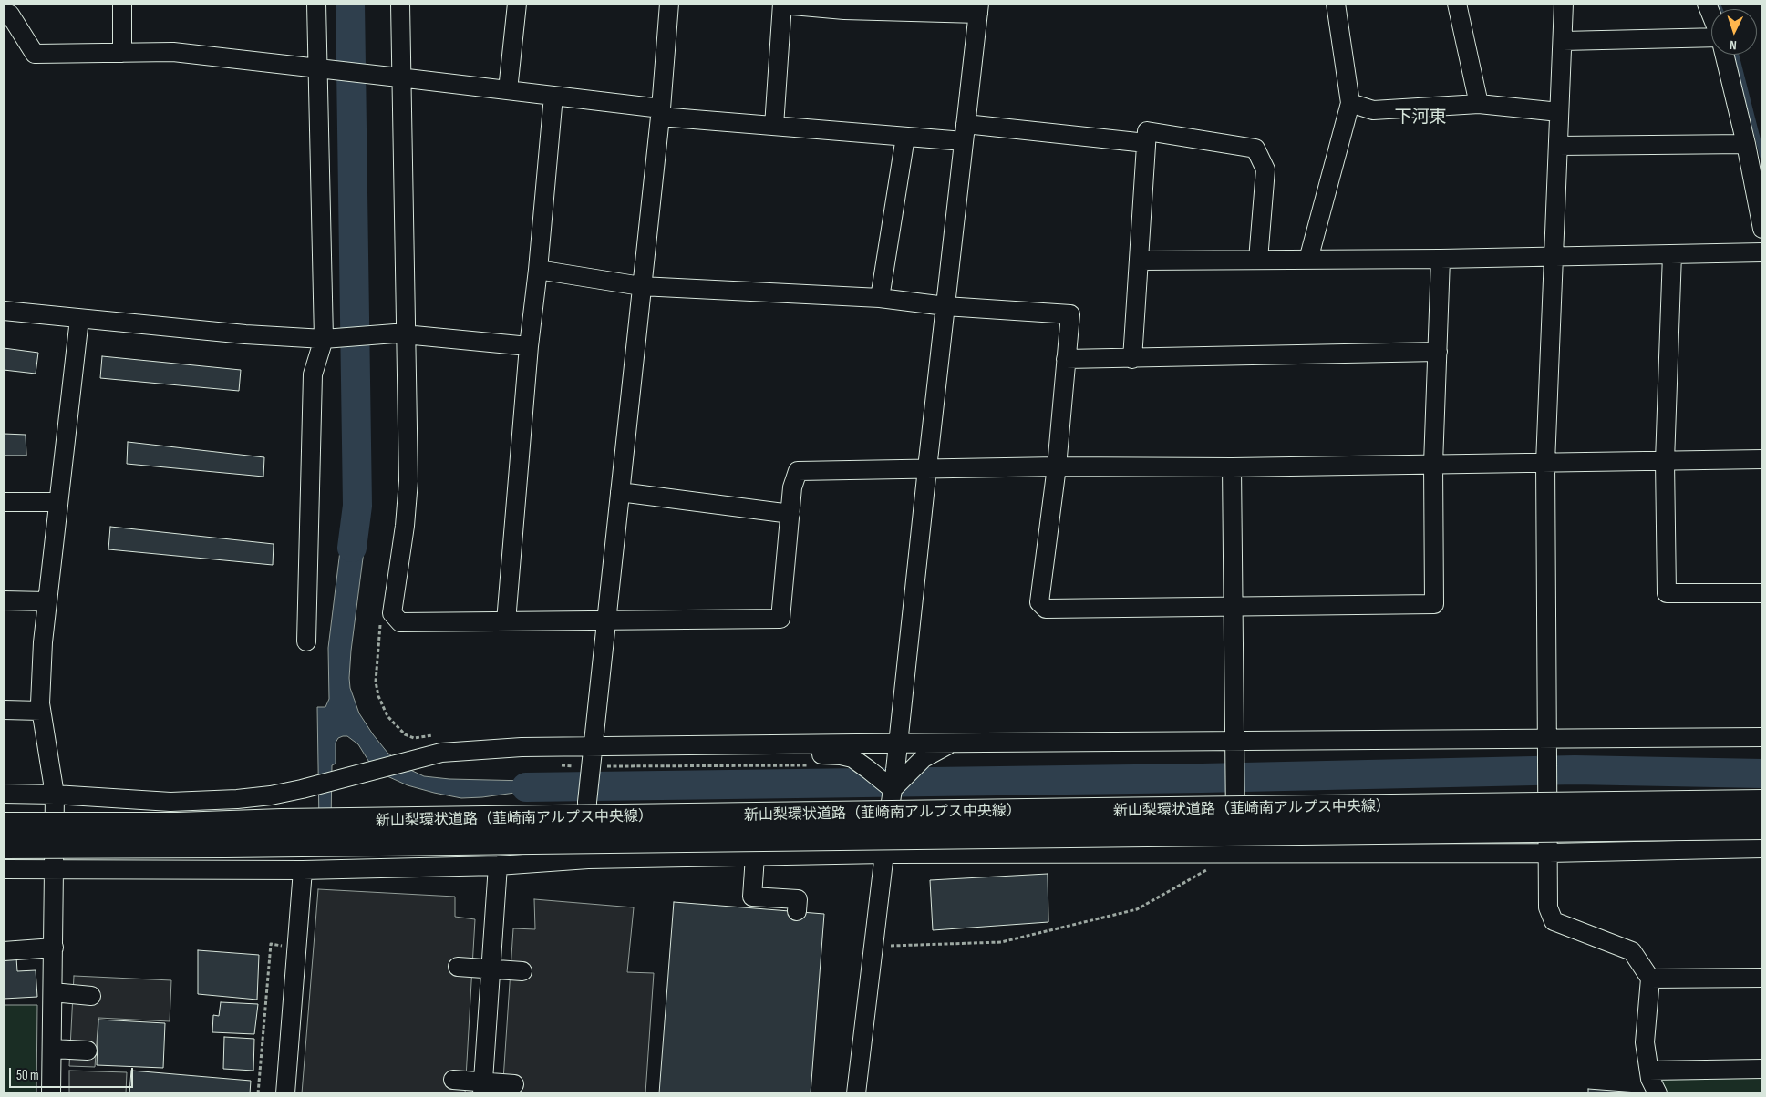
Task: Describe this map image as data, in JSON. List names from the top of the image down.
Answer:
{
  "streets": {
    "highway": ["新山梨環状道路（韮崎南アルプス中央線）"]
  },
  "districts": ["下河東"],
  "scale_bar": "50 m",
  "north": "bottom"
}
